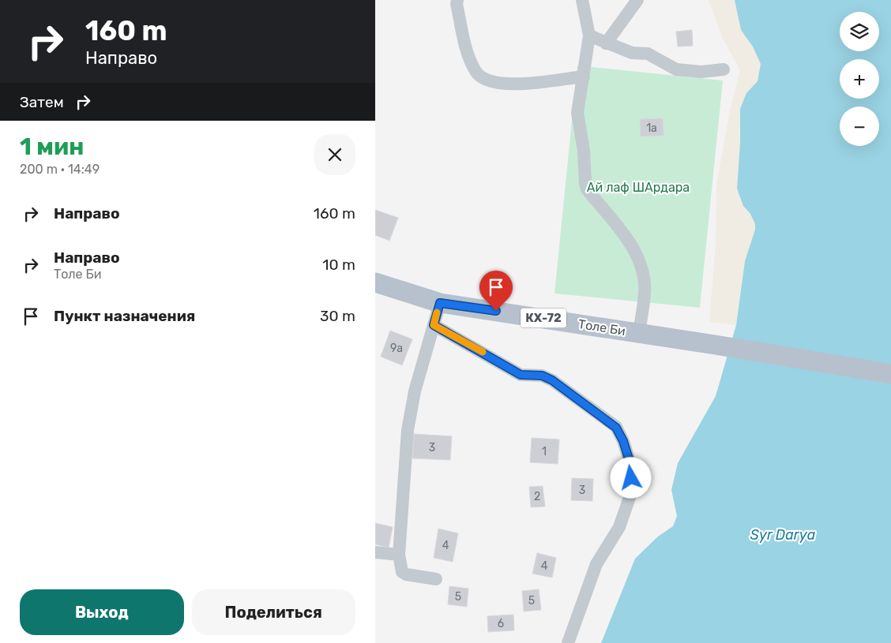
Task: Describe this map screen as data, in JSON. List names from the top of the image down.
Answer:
{
  "streets": {
    "main road": ["КХ-72", "Толе Би"]
  },
  "water": ["Syr Darya"],
  "parks": ["Ай лаф ШАрдара"],
  "house_numbers": [
    "1а",
    "9а",
    "3",
    "1",
    "3",
    "2",
    "4",
    "4",
    "5",
    "5",
    "6"
  ],
  "page": {
    "turn": ["160 m", "Направо"],
    "map_buttons": ["+", "−"],
    "then": "Затем",
    "heading": ["1 мин", "200 m · 14:49"],
    "list": [
      {
        "name": "Направо",
        "value": "160 m"
      },
      {
        "name": "Направо",
        "note": "Толе Би",
        "value": "10 m"
      },
      {
        "name": "Пункт назначения",
        "value": "30 m"
      }
    ],
    "buttons": ["Выход", "Поделиться"]
  }
}
